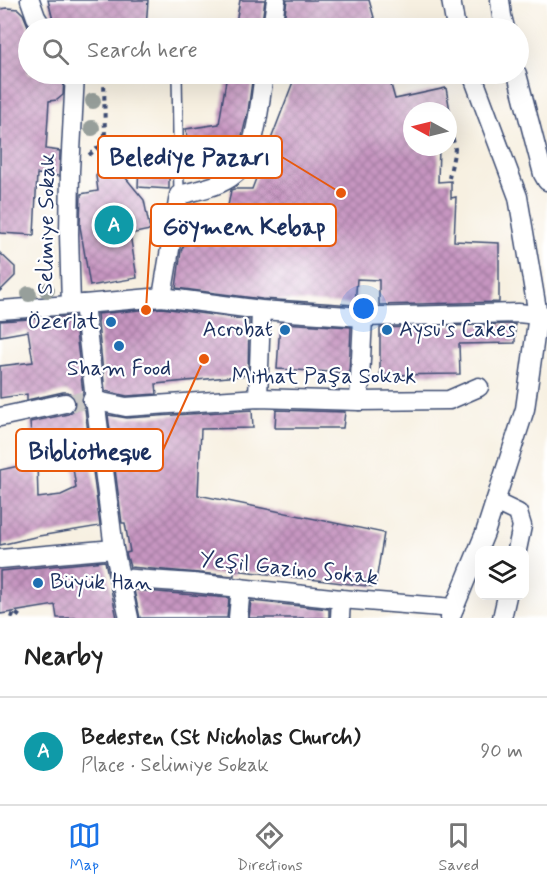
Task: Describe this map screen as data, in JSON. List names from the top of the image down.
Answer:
{
  "streets": {
    "street": ["Selimiye Sokak", "Mithat Paşa Sokak", "Yeşil Gazino Sokak"]
  },
  "places": [
    "Belediye Pazarı",
    "Göymen Kebap",
    "Özerlat",
    "Acrobat",
    "Aysu's Cakes",
    "Sham Food",
    "Bibliotheque",
    "Büyük Han"
  ],
  "north": "left",
  "page": {
    "search": "Search here",
    "pins": "A",
    "heading": "Nearby",
    "list": [
      {
        "mark": "A",
        "name": "Bedesten (St Nicholas Church)",
        "note": "Place · Selimiye Sokak",
        "value": "90 m"
      }
    ],
    "nav": ["Map", "Directions", "Saved"]
  }
}
